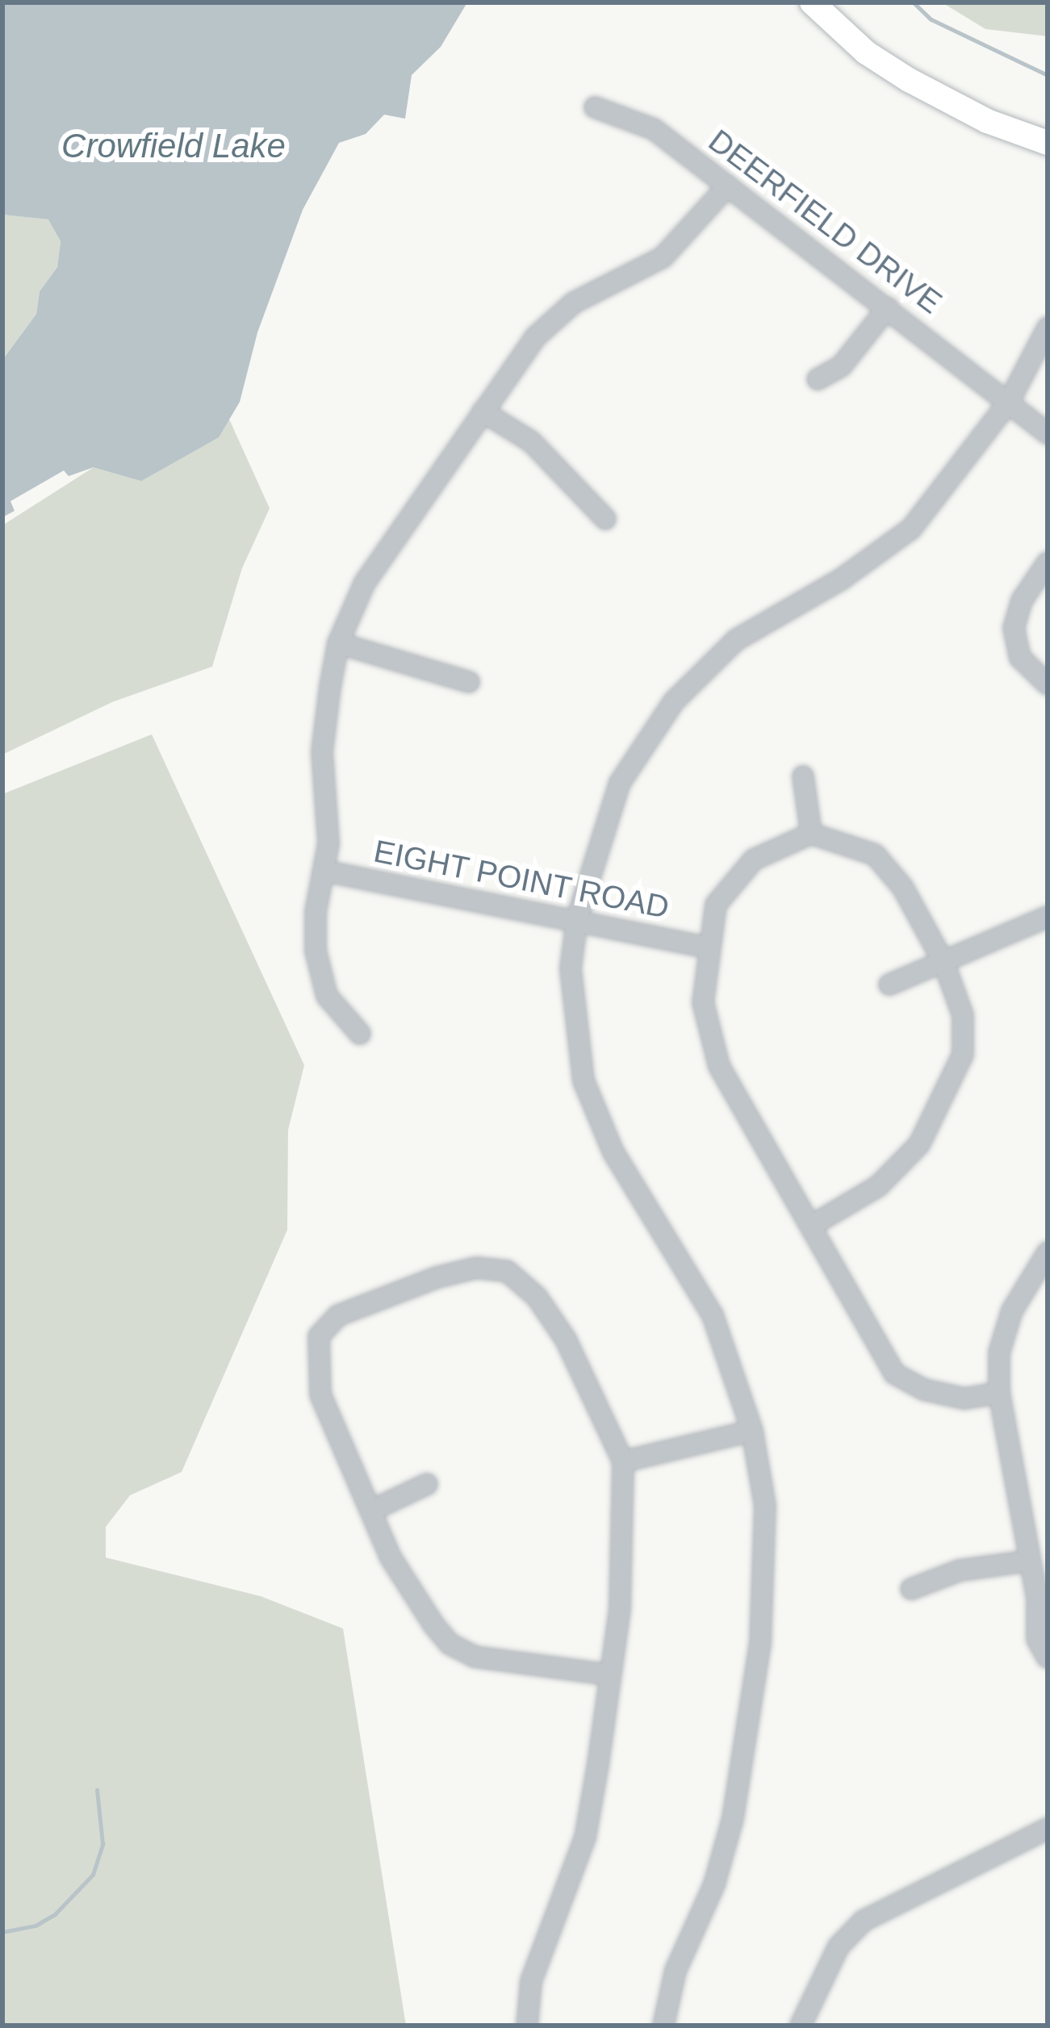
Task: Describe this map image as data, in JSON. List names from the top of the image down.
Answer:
{
  "streets": {
    "street": ["DEERFIELD DRIVE", "EIGHT POINT ROAD"]
  },
  "water": ["Crowfield Lake"]
}
